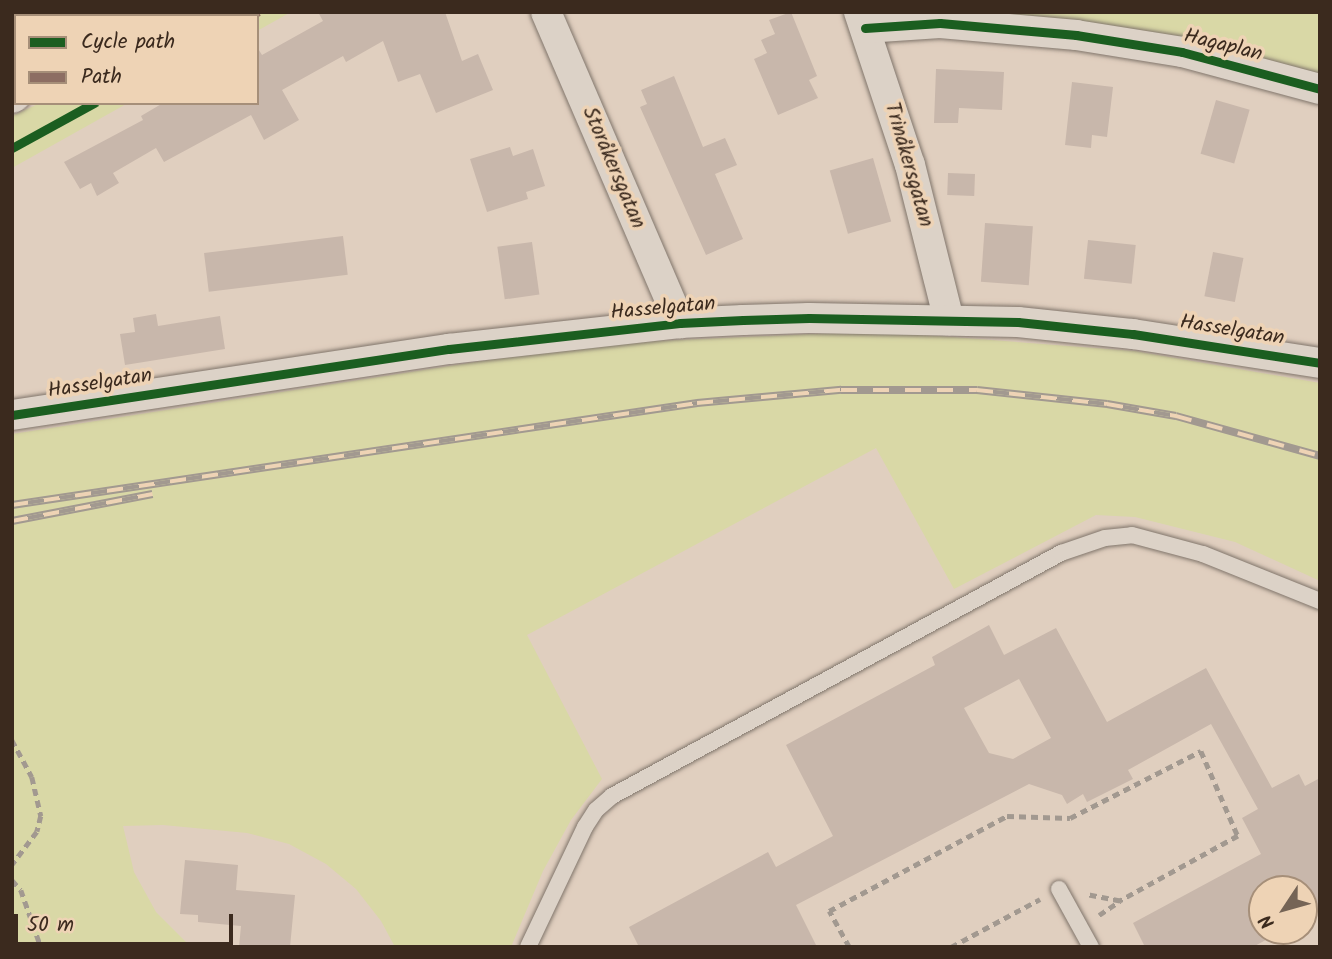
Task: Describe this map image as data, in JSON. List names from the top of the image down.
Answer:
{
  "streets": {
    "street": [
      "Hagaplan",
      "Trinåkersgatan",
      "Storåkersgatan",
      "Hasselgatan"
    ]
  },
  "crossings": [
    ["Hagaplan", "Trinåkersgatan"],
    ["Trinåkersgatan", "Hasselgatan"],
    ["Storåkersgatan", "Hasselgatan"]
  ],
  "legend": ["Cycle path", "Path"],
  "scale_bar": "50 m",
  "north": "bottom left"
}
